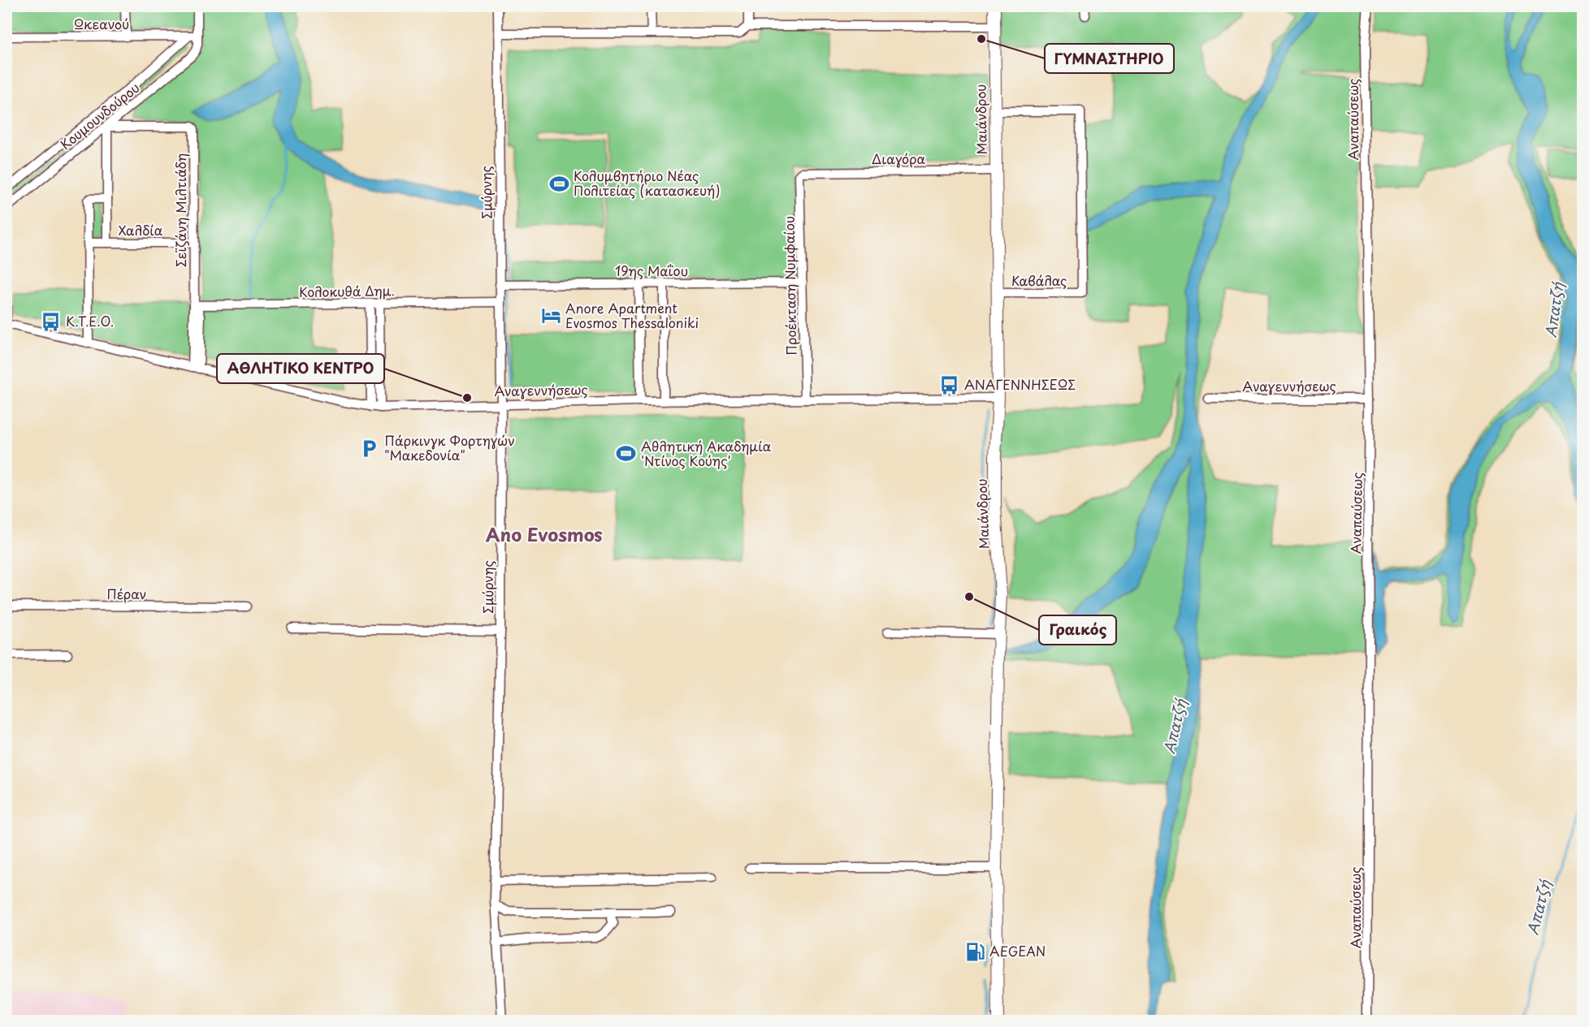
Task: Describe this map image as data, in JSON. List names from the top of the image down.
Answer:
{
  "streets": {
    "main road": ["Μαιάνδρου"],
    "street": [
      "Ωκεανού",
      "Κουμουνδούρου",
      "Αναπαύσεως",
      "Διαγόρα",
      "Σμύρνης",
      "Σεϊζάνη Μιλτιάδη",
      "Χαλδία",
      "19ης Μαΐου",
      "Καβάλας",
      "Προέκταση Νυμφαίου",
      "Κολοκυθά Δημ.",
      "Αναγεννήσεως",
      "Πέραν"
    ]
  },
  "crossings": [
    ["Ωκεανού", "Κουμουνδούρου"],
    ["Κουμουνδούρου", "Σεϊζάνη Μιλτιάδη"],
    ["Μαιάνδρου", "Διαγόρα"],
    ["Μαιάνδρου", "Καβάλας"],
    ["Μαιάνδρου", "Αναγεννήσεως"],
    ["Αναπαύσεως", "Αναγεννήσεως"],
    ["Διαγόρα", "Προέκταση Νυμφαίου"],
    ["Σμύρνης", "19ης Μαΐου"],
    ["Σμύρνης", "Κολοκυθά Δημ."],
    ["Σμύρνης", "Αναγεννήσεως"],
    ["Σεϊζάνη Μιλτιάδη", "Χαλδία"],
    ["Σεϊζάνη Μιλτιάδη", "Κολοκυθά Δημ."],
    ["Σεϊζάνη Μιλτιάδη", "Αναγεννήσεως"],
    ["19ης Μαΐου", "Προέκταση Νυμφαίου"],
    ["Προέκταση Νυμφαίου", "Αναγεννήσεως"]
  ],
  "districts": ["Ano Evosmos"],
  "water": ["Απατζή"],
  "places": {
    "other": ["ΓΥΜΝΑΣΤΗΡΙΟ", "ΑΘΛΗΤΙΚΟ ΚΕΝΤΡΟ", "Γραικός"],
    "sports": ["Κολυμβητήριο Νέας Πολιτείας (κατασκευή)", "Αθλητική Ακαδημία 'Ντίνος Κούης'"],
    "hotel": ["Anore Apartment Evosmos Thessaloniki"],
    "bus stop": ["K.T.E.O.", "ΑΝΑΓΕΝΝΗΣΕΩΣ"],
    "parking": ["Πάρκινγκ Φορτηγών \"Μακεδονία\""],
    "fuel station": ["AEGEAN"]
  }
}
